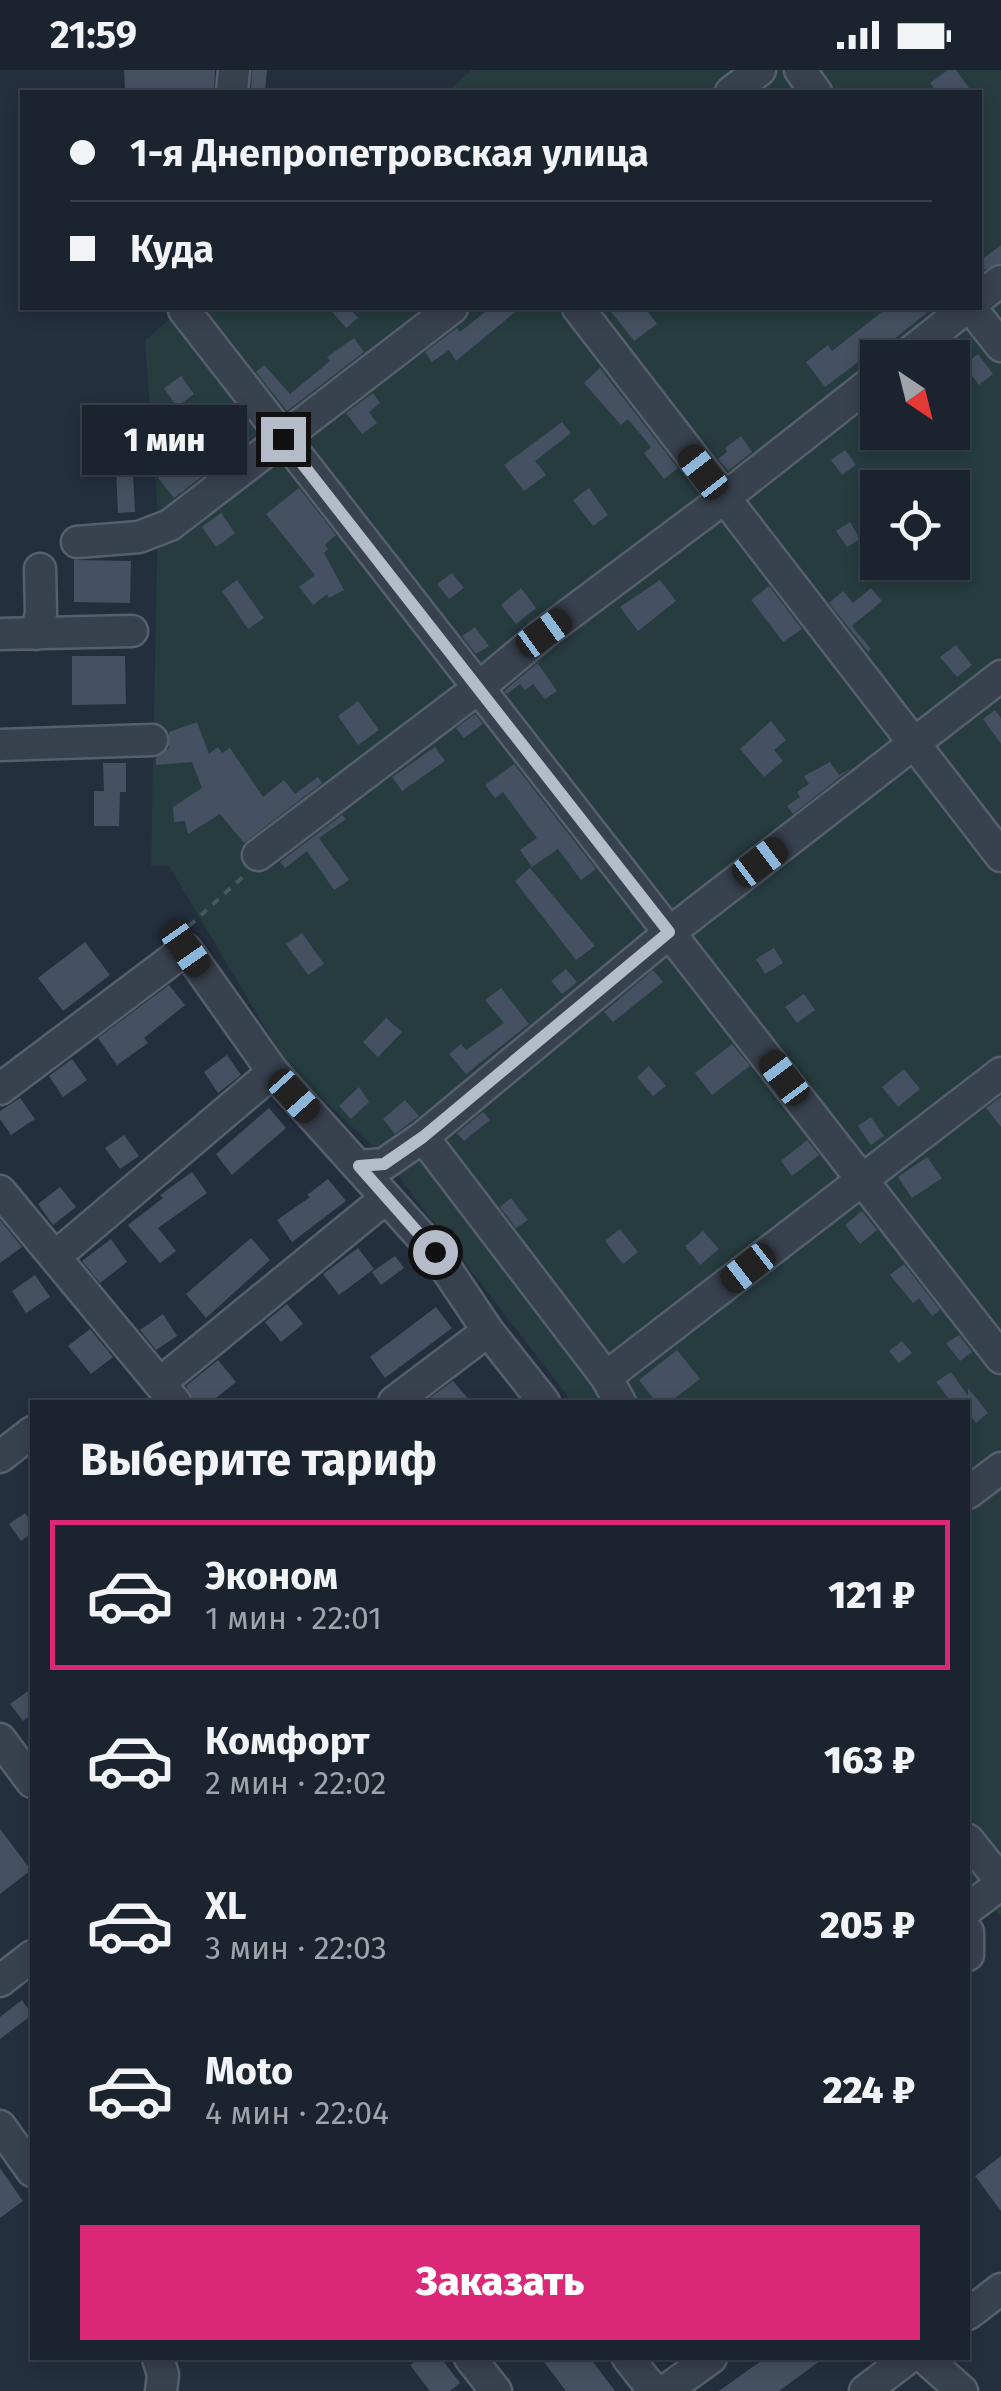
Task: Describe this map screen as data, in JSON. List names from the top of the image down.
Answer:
{
  "north": "bottom right",
  "page": {
    "status": "21:59",
    "banner": ["1-я Днепропетровская улица", "Куда"],
    "bubble": "1 мин",
    "heading": "Выберите тариф",
    "list": [
      {
        "name": "Эконом",
        "note": "1 мин · 22:01",
        "value": "121 ₽"
      },
      {
        "name": "Комфорт",
        "note": "2 мин · 22:02",
        "value": "163 ₽"
      },
      {
        "name": "XL",
        "note": "3 мин · 22:03",
        "value": "205 ₽"
      },
      {
        "name": "Moto",
        "note": "4 мин · 22:04",
        "value": "224 ₽"
      }
    ],
    "buttons": "Заказать"
  }
}
